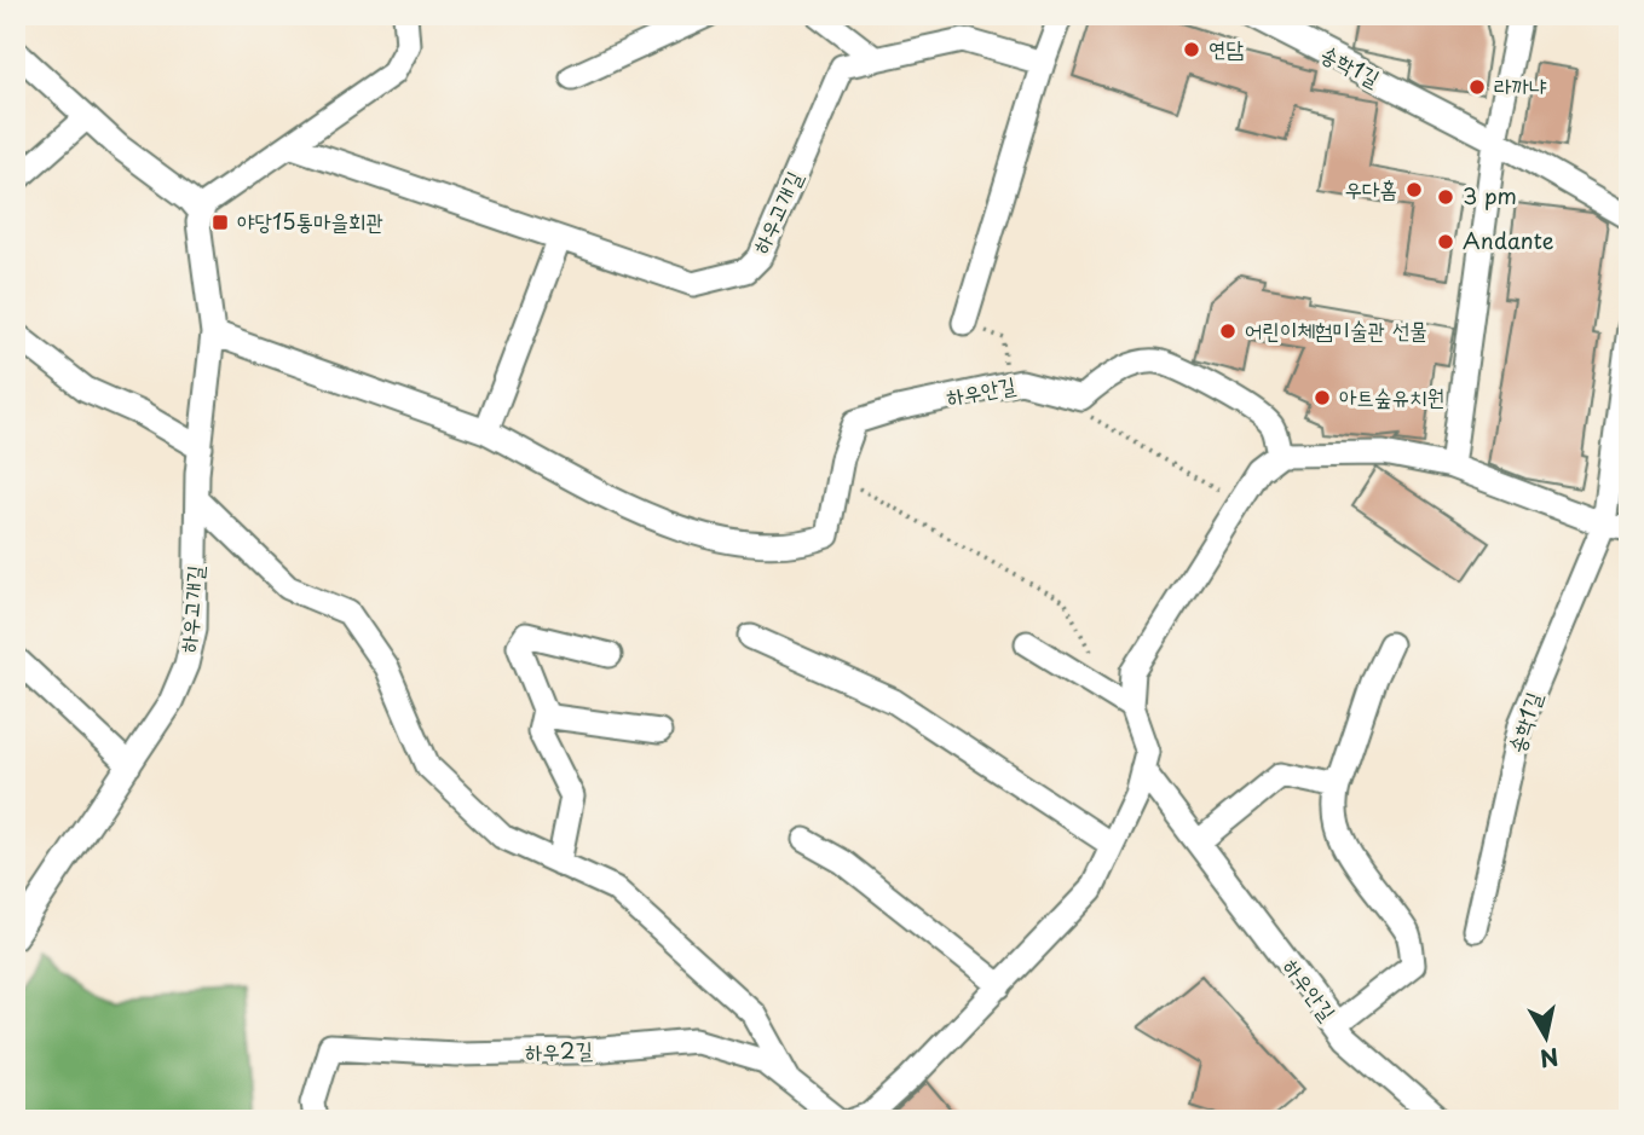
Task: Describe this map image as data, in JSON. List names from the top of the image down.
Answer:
{
  "streets": {
    "street": [
      "송학1길",
      "하우고개길",
      "하우안길",
      "하우2길"
    ]
  },
  "places": {
    "other": [
      "연담",
      "라까냐",
      "우다홈",
      "3 pm",
      "Andante",
      "어린이체험미술관 선물",
      "아트숲유치원"
    ],
    "transit": ["야당15통마을회관"]
  },
  "north": "bottom"
}
